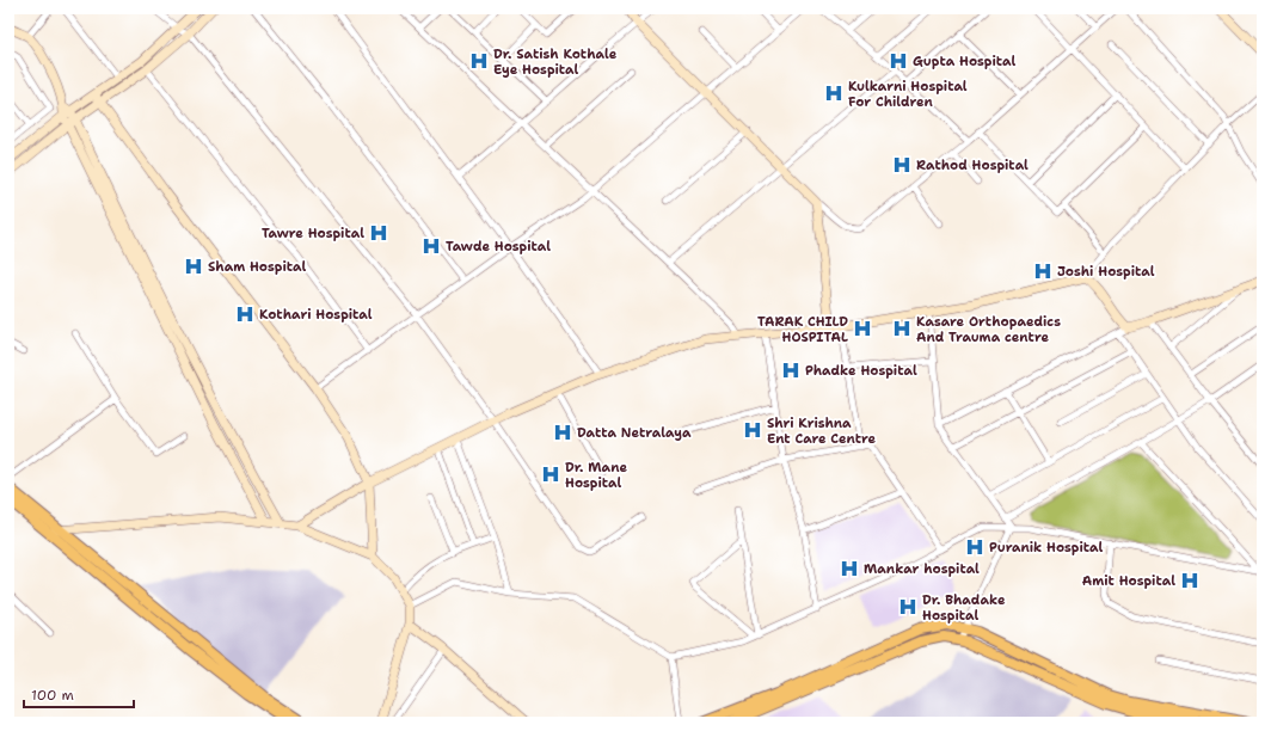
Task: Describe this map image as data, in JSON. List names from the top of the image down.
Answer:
{
  "places": {
    "hospital": [
      "Dr. Satish Kothale Eye Hospital",
      "Gupta Hospital",
      "Kulkarni Hospital For Children",
      "Rathod Hospital",
      "Tawre Hospital",
      "Tawde Hospital",
      "Sham Hospital",
      "Joshi Hospital",
      "Kothari Hospital",
      "TARAK CHILD HOSPITAL",
      "Kasare Orthopaedics And Trauma centre",
      "Phadke Hospital",
      "Shri Krishna Ent Care Centre",
      "Datta Netralaya",
      "Dr. Mane Hospital",
      "Puranik Hospital",
      "Mankar hospital",
      "Amit Hospital",
      "Dr. Bhadake Hospital"
    ]
  },
  "scale_bar": "100 m"
}
